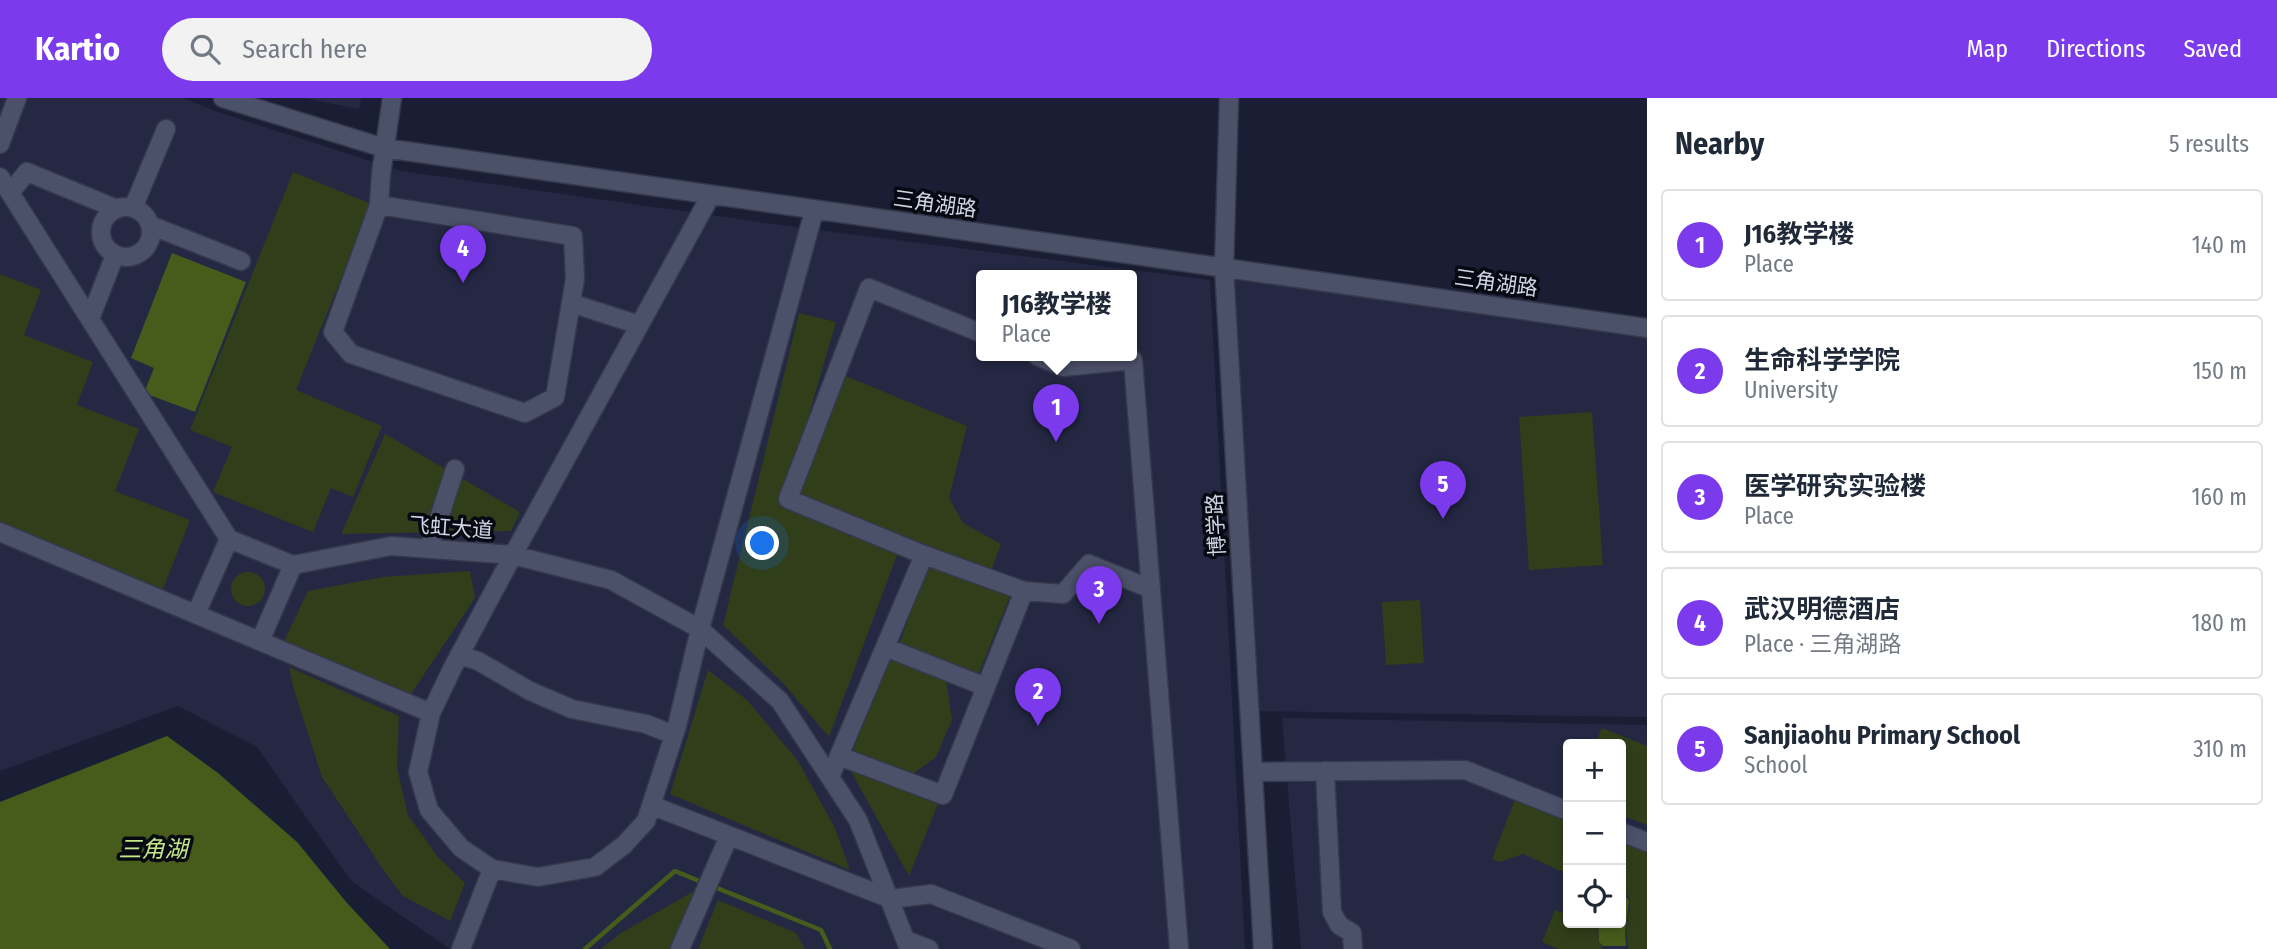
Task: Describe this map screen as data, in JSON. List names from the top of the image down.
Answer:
{
  "streets": {
    "street": ["三角湖路", "博学路", "飞虹大道"]
  },
  "crossings": [
    ["三角湖路", "博学路"]
  ],
  "water": ["三角湖"],
  "page": {
    "header": "Kartio",
    "search": "Search here",
    "nav": ["Map", "Directions", "Saved"],
    "heading": ["Nearby", "5 results"],
    "list": [
      {
        "mark": "1",
        "name": "J16教学楼",
        "note": "Place",
        "value": "140 m"
      },
      {
        "mark": "2",
        "name": "生命科学学院",
        "note": "University",
        "value": "150 m"
      },
      {
        "mark": "3",
        "name": "医学研究实验楼",
        "note": "Place",
        "value": "160 m"
      },
      {
        "mark": "4",
        "name": "武汉明德酒店",
        "note": "Place · 三角湖路",
        "value": "180 m"
      },
      {
        "mark": "5",
        "name": "Sanjiaohu Primary School",
        "note": "School",
        "value": "310 m"
      }
    ],
    "pins": [
      "4",
      "1",
      "5",
      "3",
      "2"
    ],
    "popup": ["J16教学楼", "Place"],
    "map_buttons": ["+", "−"]
  }
}
